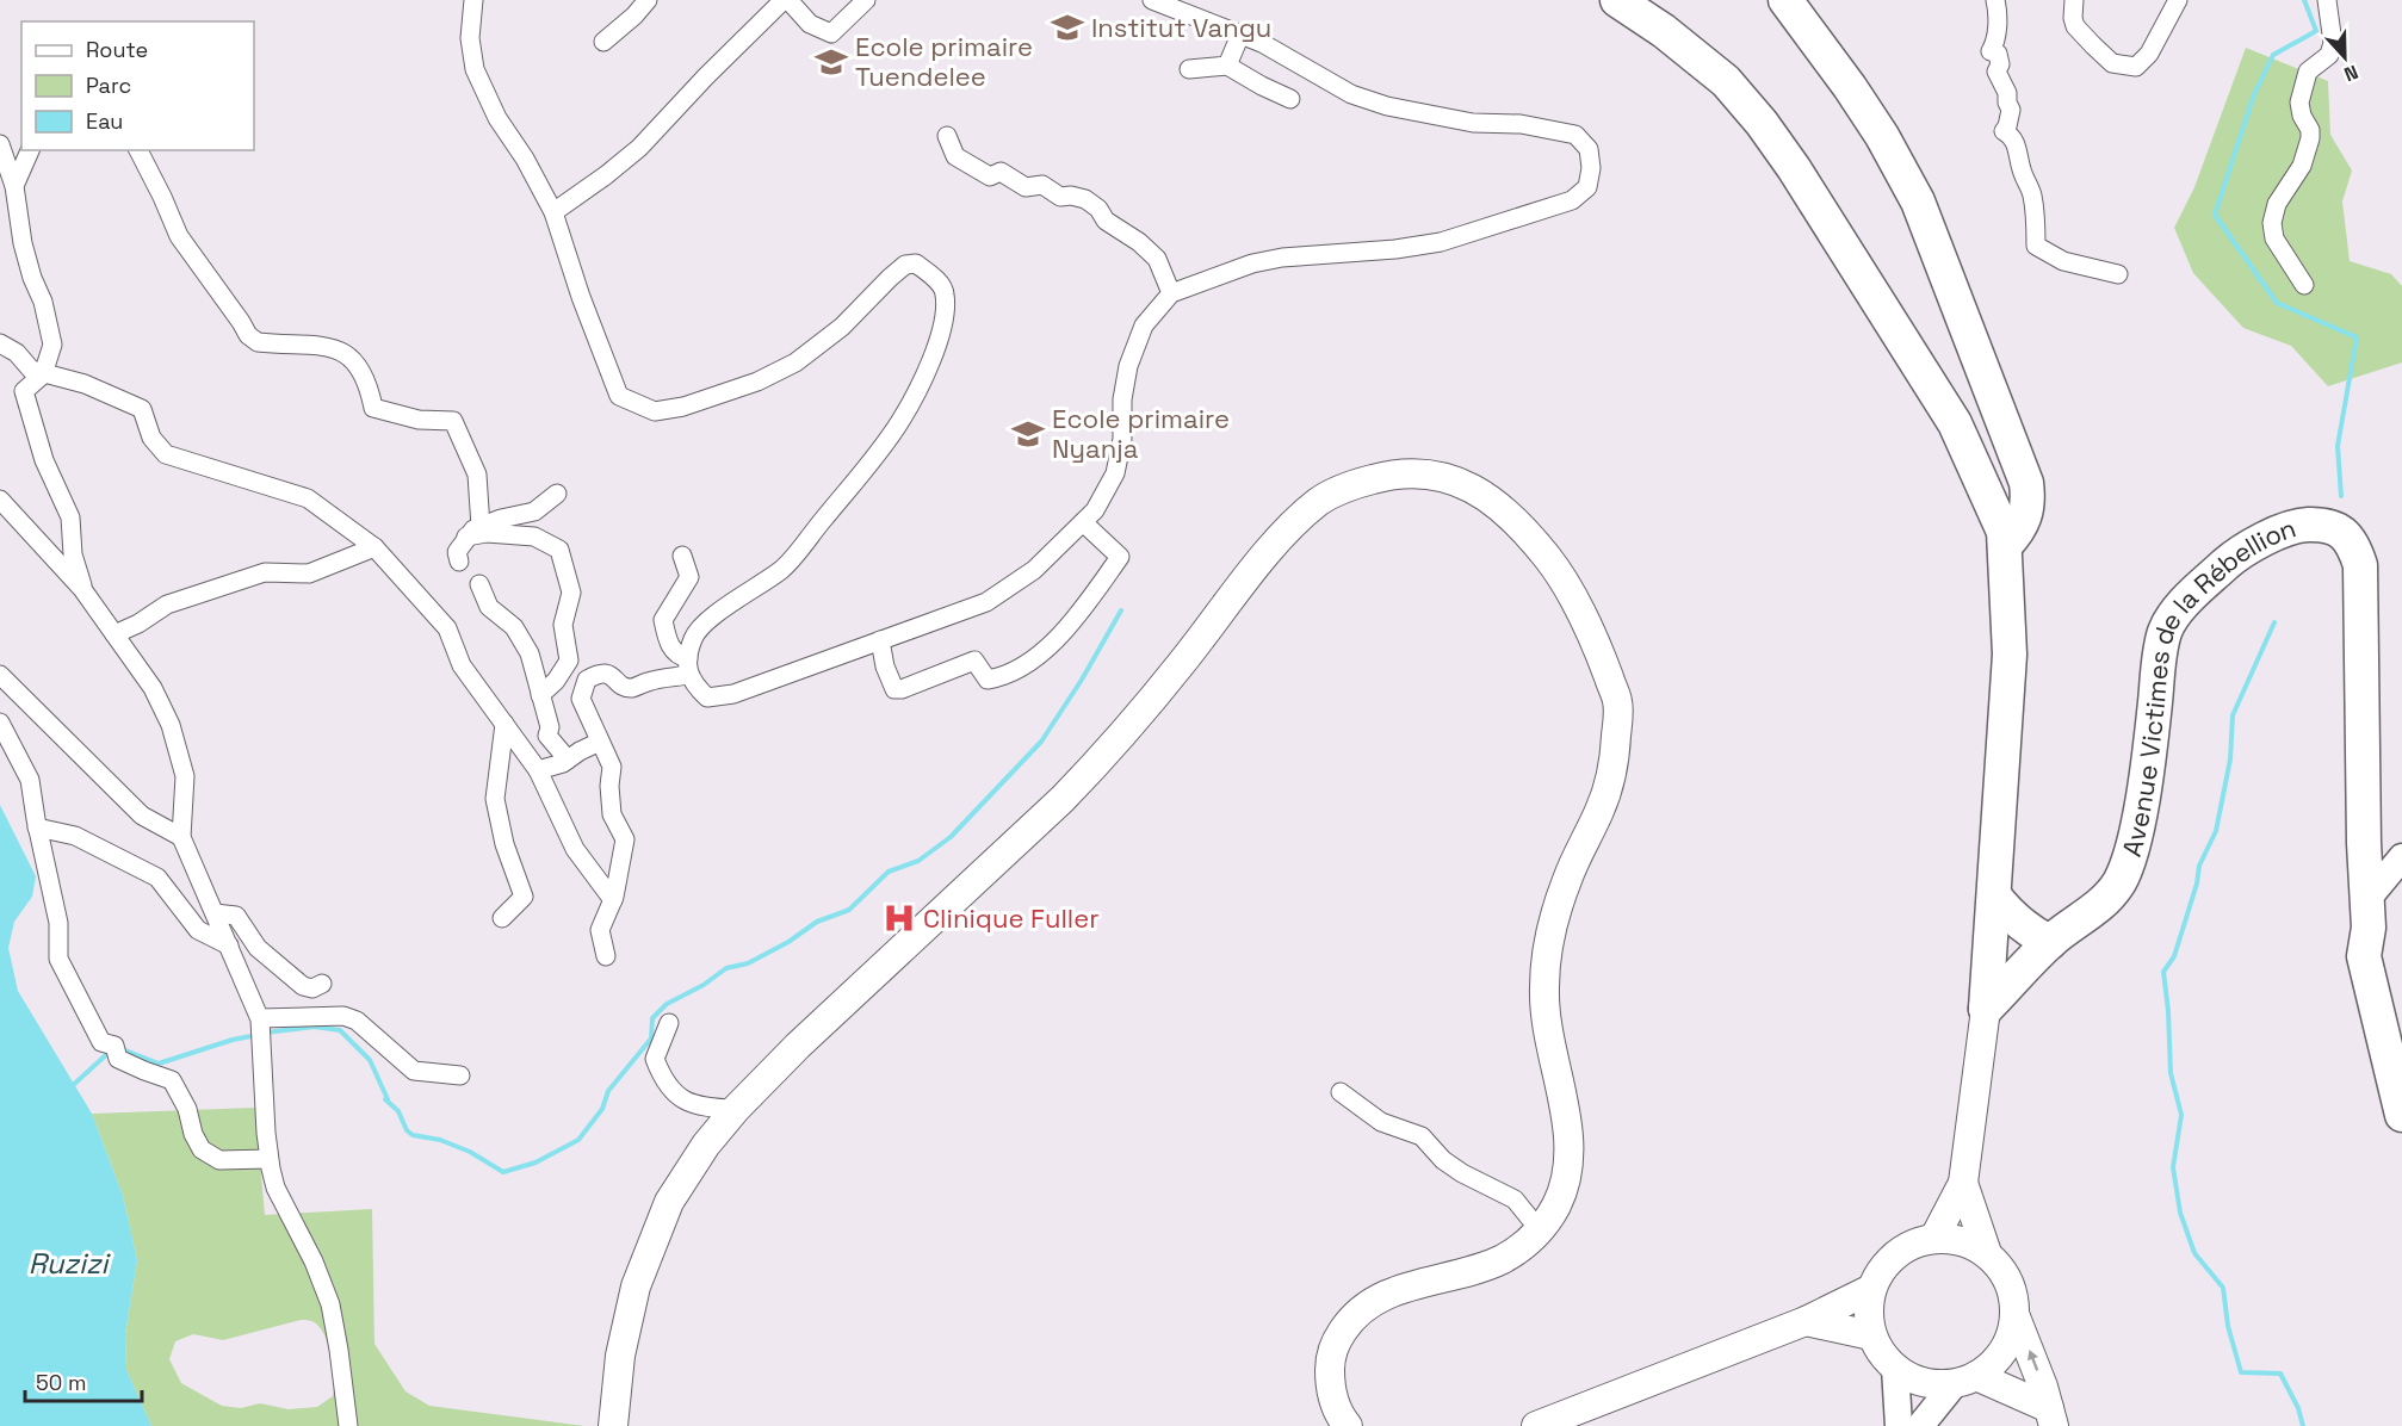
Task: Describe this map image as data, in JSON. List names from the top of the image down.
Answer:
{
  "streets": {
    "highway": ["Avenue Victimes de la Rébellion"]
  },
  "water": ["Ruzizi"],
  "places": {
    "school or university": ["Institut Vangu", "Ecole primaire Tuendelee", "Ecole primaire Nyanja"],
    "hospital": ["Clinique Fuller"]
  },
  "legend": ["Route", "Parc", "Eau"],
  "scale_bar": "50 m",
  "north": "bottom"
}
